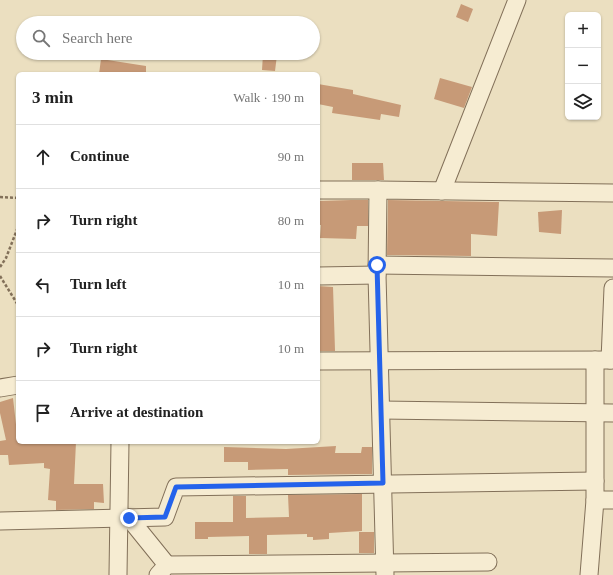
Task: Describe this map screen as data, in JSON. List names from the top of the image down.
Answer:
{
  "page": {
    "map_buttons": ["+", "−"],
    "search": "Search here",
    "heading": ["3 min", "Walk · 190 m"],
    "list": [
      ["Continue", "90 m"],
      ["Turn right", "80 m"],
      ["Turn left", "10 m"],
      ["Turn right", "10 m"],
      "Arrive at destination"
    ]
  }
}
